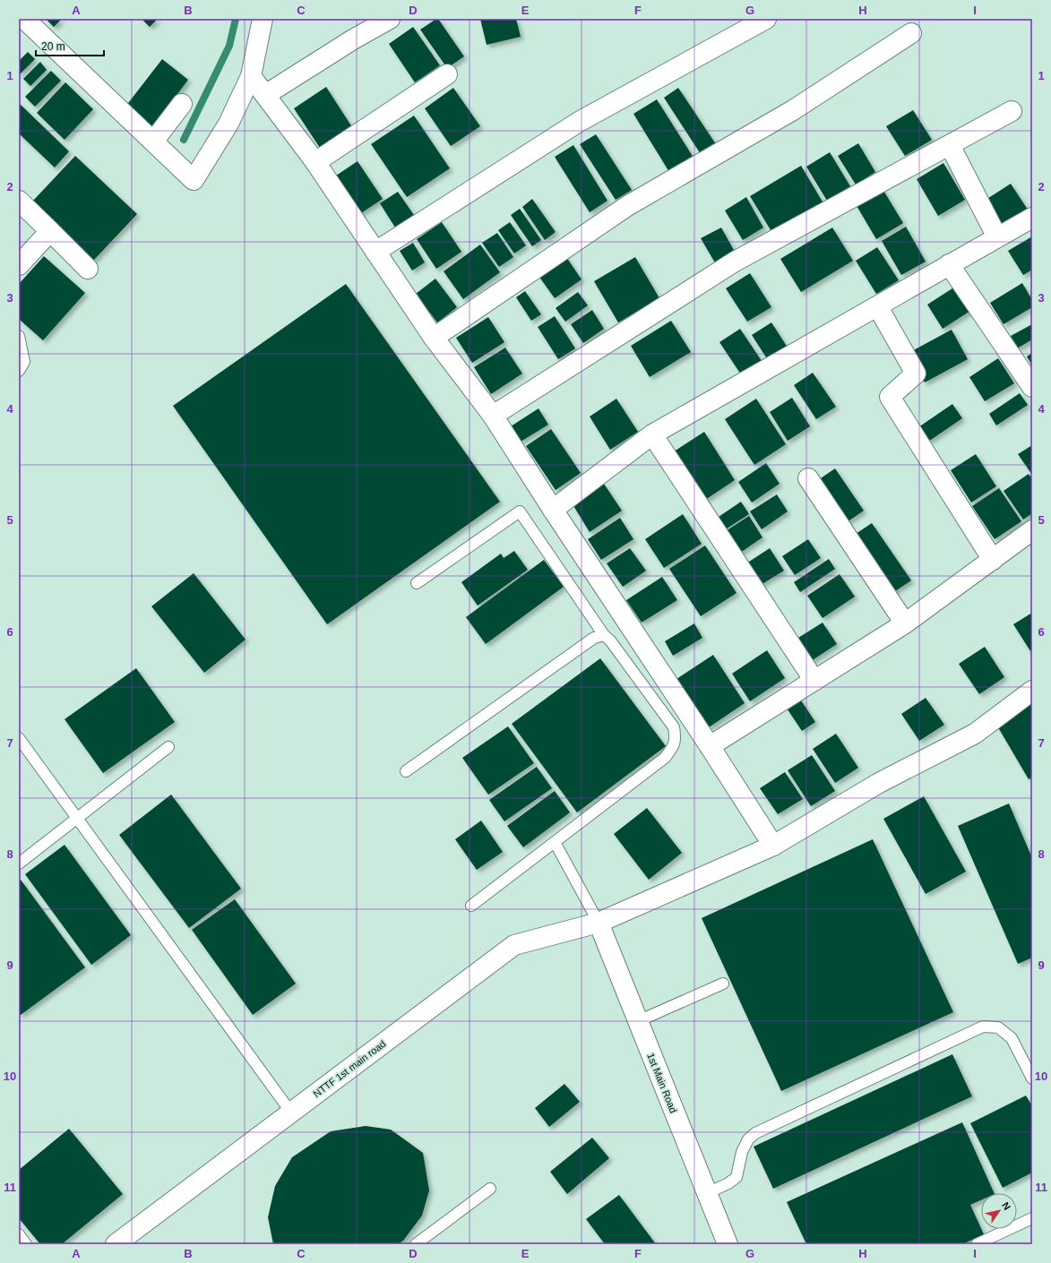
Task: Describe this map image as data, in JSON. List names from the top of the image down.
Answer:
{
  "streets": {
    "street": ["NTTF 1st main road", "1st Main Road"]
  },
  "crossings": [
    ["NTTF 1st main road", "1st Main Road"]
  ],
  "scale_bar": "20 m",
  "north": "top right",
  "grid": {
    "columns": [
      "A",
      "B",
      "C",
      "D",
      "E",
      "F",
      "G",
      "H",
      "I"
    ],
    "rows": [
      "1",
      "2",
      "3",
      "4",
      "5",
      "6",
      "7",
      "8",
      "9",
      "10",
      "11"
    ]
  }
}
